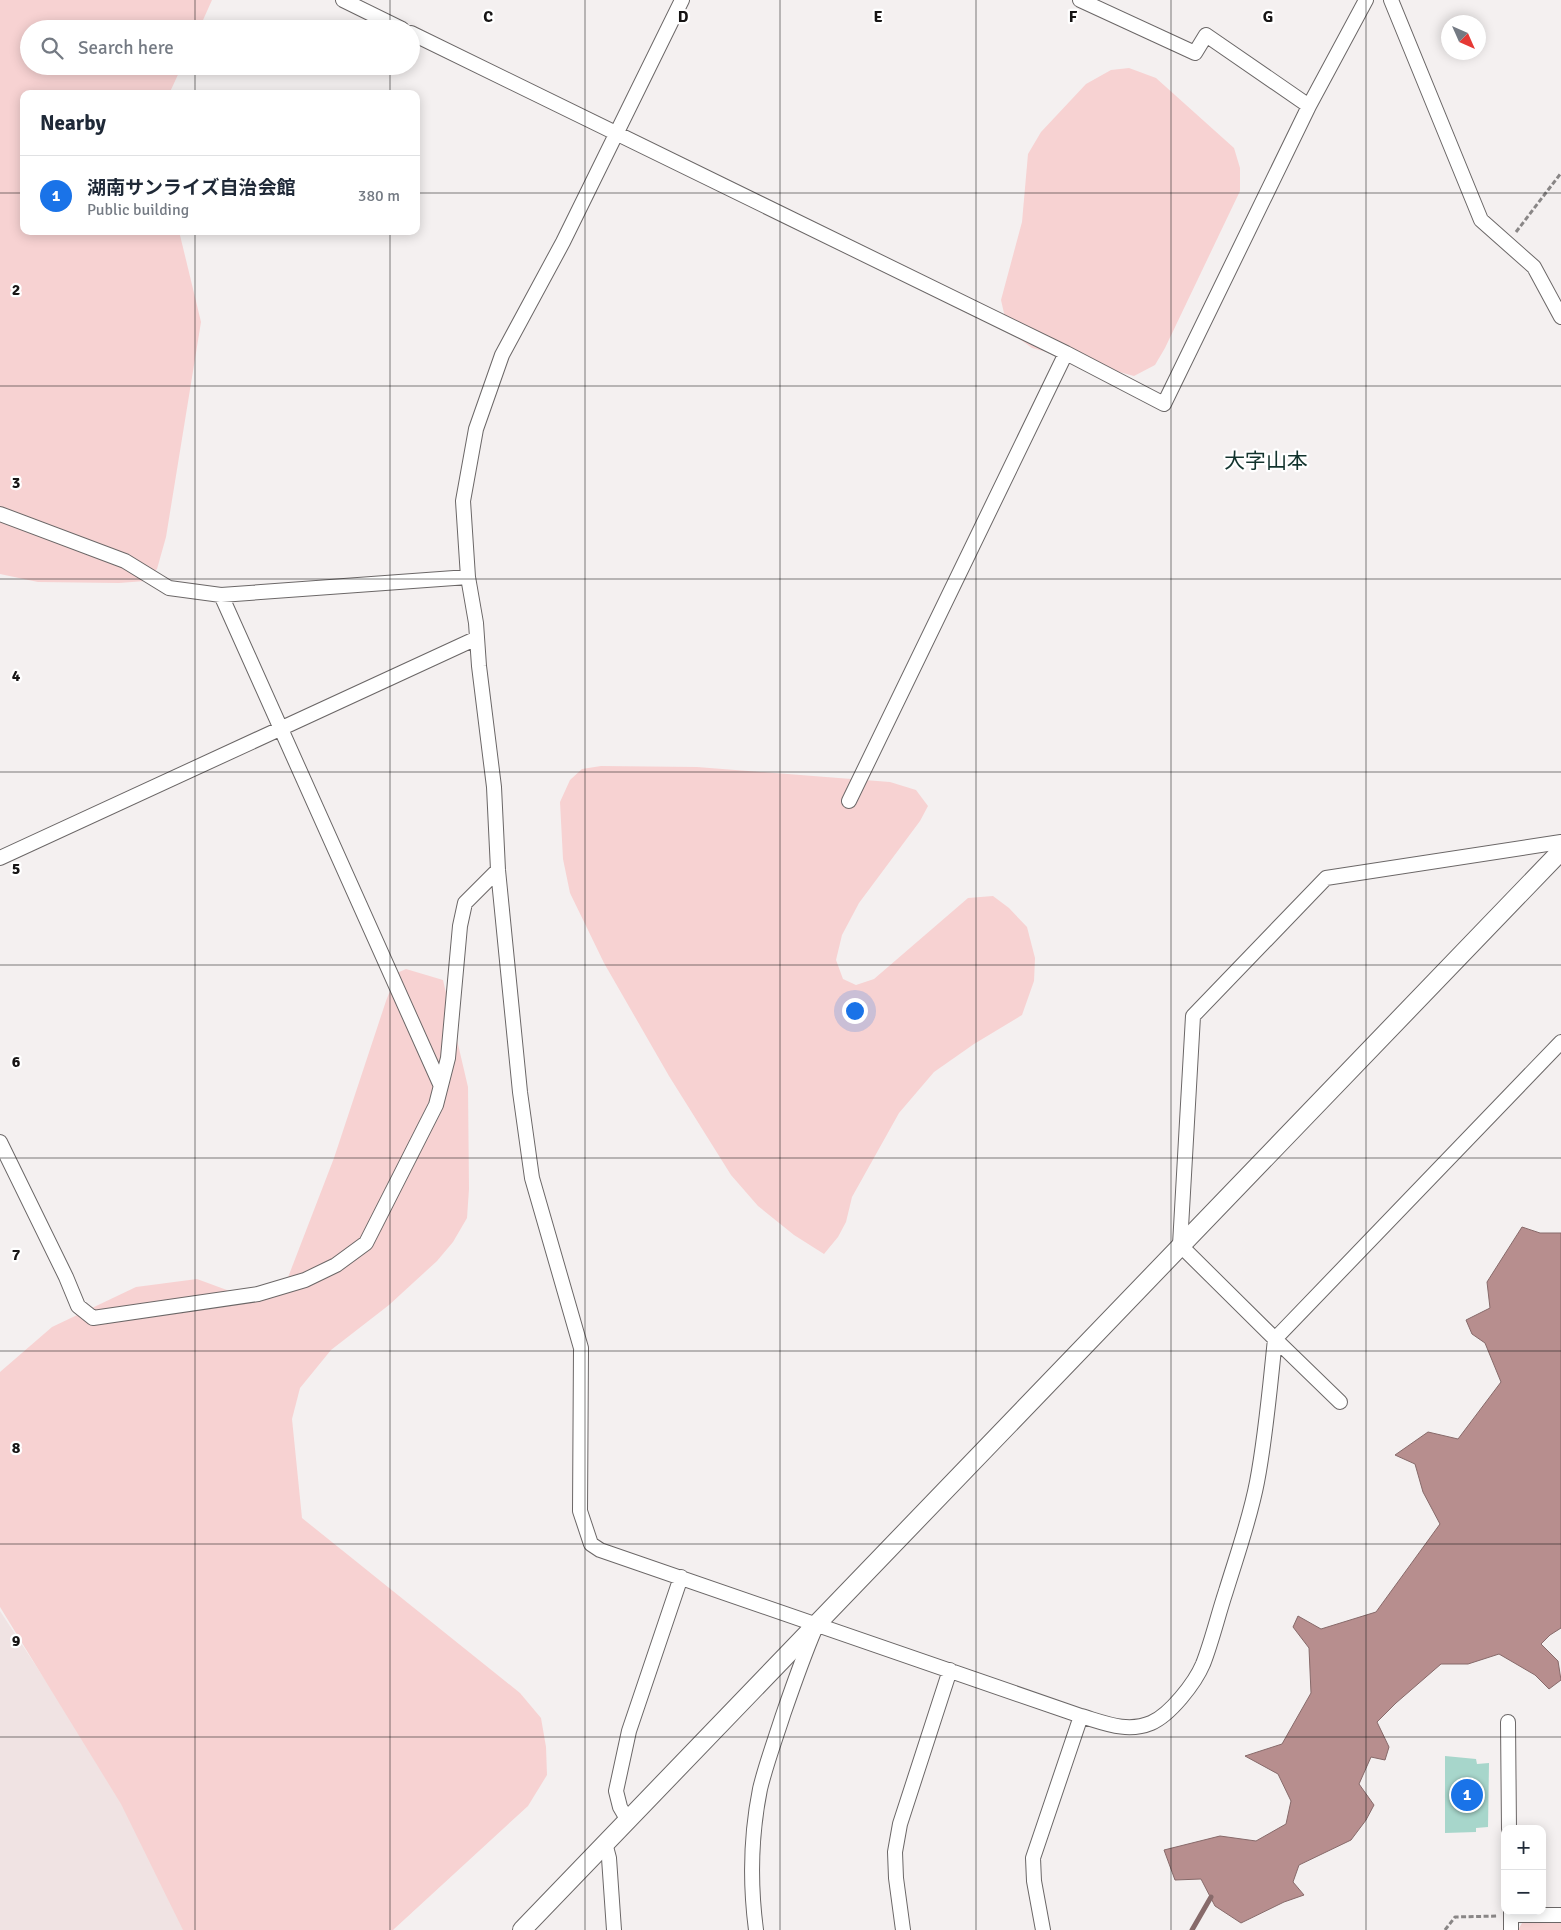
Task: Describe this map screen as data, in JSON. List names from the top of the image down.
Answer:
{
  "districts": ["大字山本"],
  "north": "bottom right",
  "page": {
    "search": "Search here",
    "heading": "Nearby",
    "list": [
      {
        "mark": "1",
        "name": "湖南サンライズ自治会館",
        "note": "Public building",
        "value": "380 m"
      }
    ],
    "pins": "1",
    "map_buttons": ["+", "−"]
  },
  "grid": {
    "columns": [
      "C",
      "D",
      "E",
      "F",
      "G"
    ],
    "rows": [
      "2",
      "3",
      "4",
      "5",
      "6",
      "7",
      "8",
      "9"
    ]
  }
}
